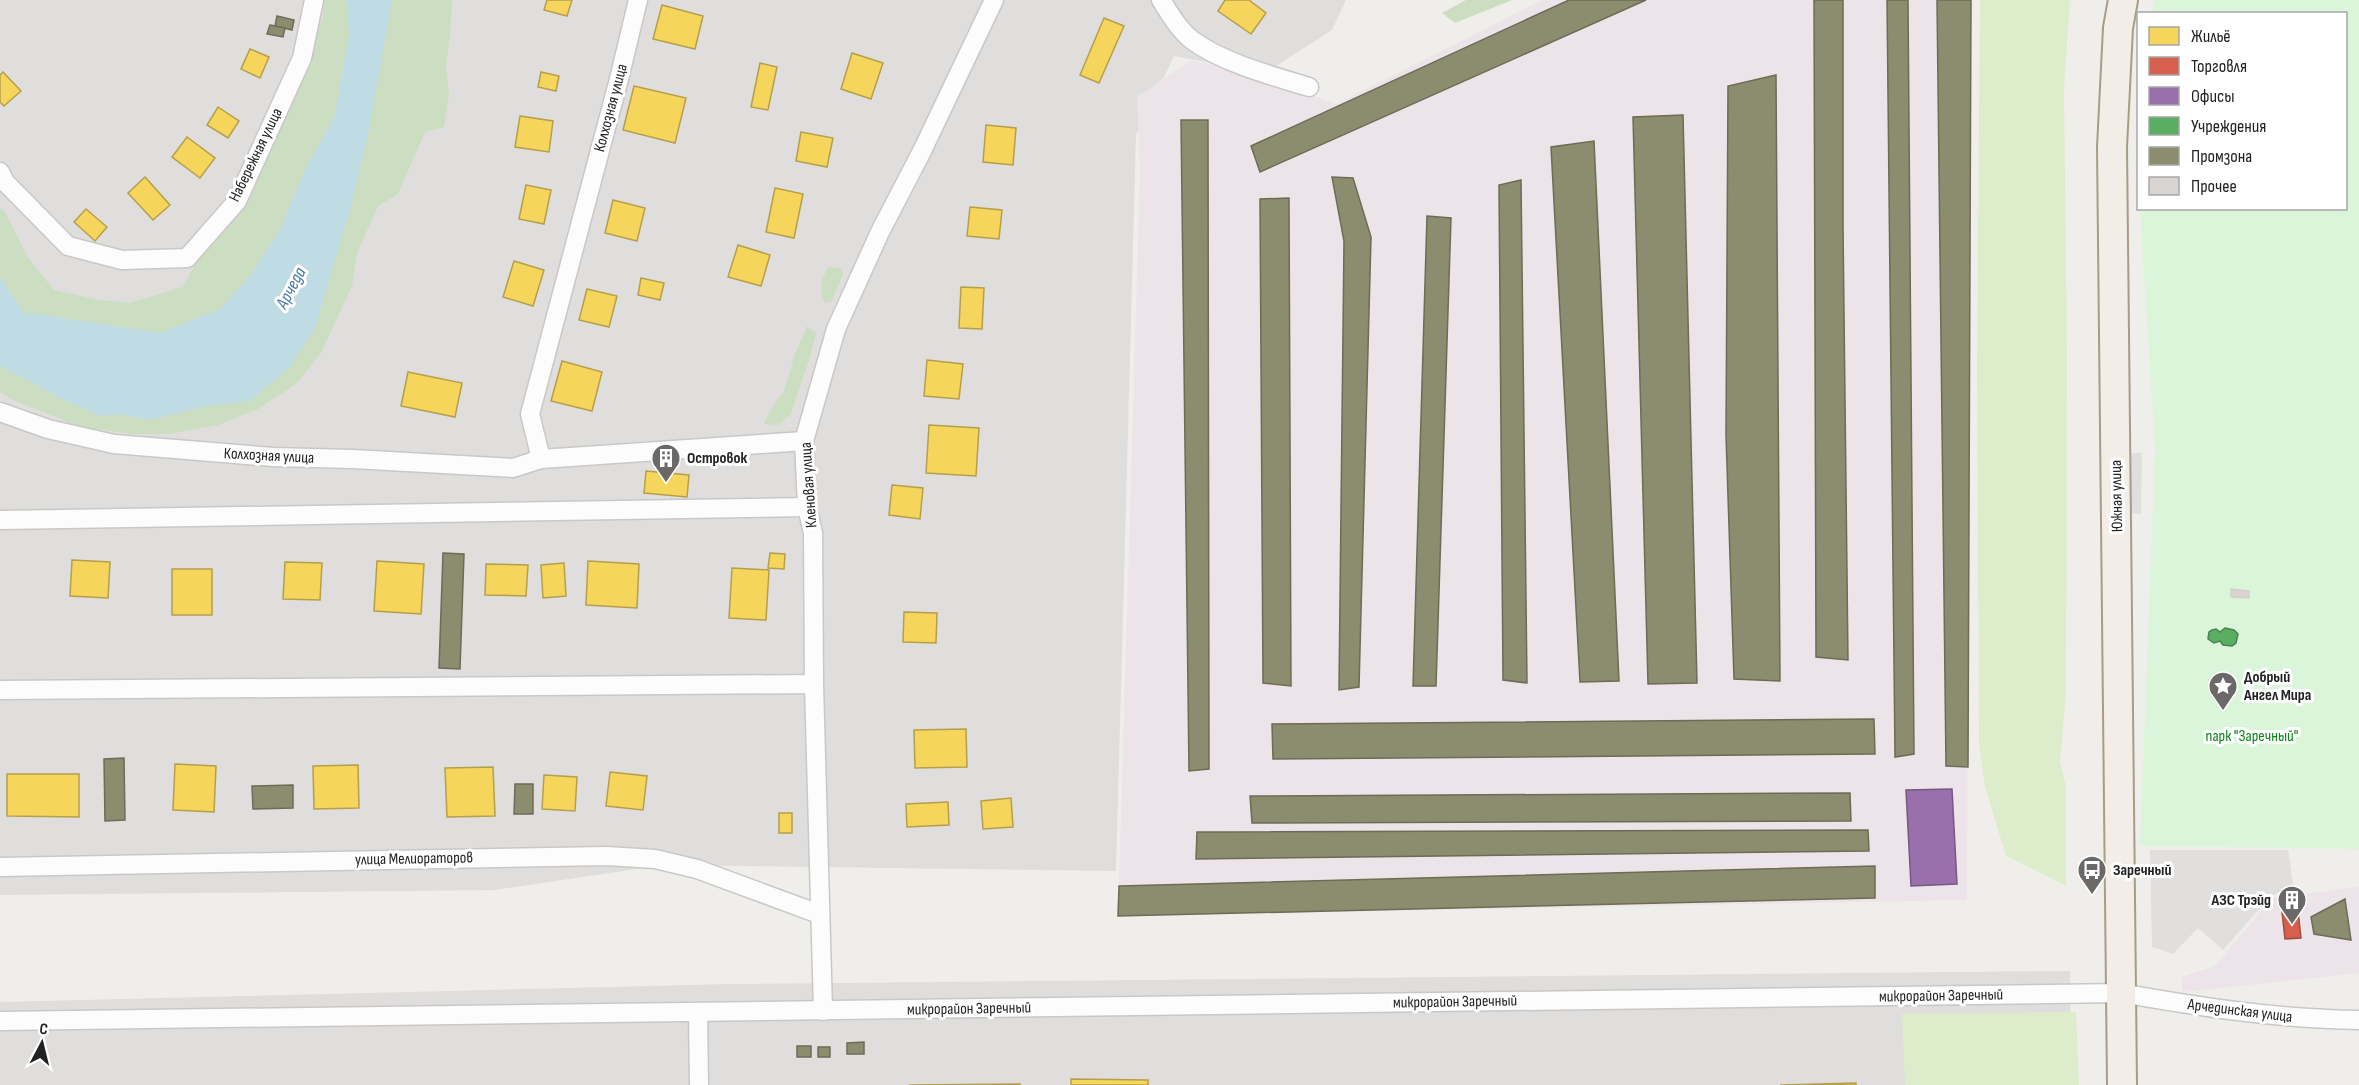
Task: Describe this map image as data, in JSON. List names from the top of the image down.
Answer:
{
  "streets": {
    "main road": ["Южная улица"],
    "street": [
      "Колхозная улица",
      "Набережная улица",
      "Кленовая улица",
      "улица Мелиораторов",
      "микрорайон Заречный",
      "Арчединская улица"
    ]
  },
  "crossings": [
    ["Колхозная улица", "Кленовая улица"],
    ["Кленовая улица", "улица Мелиораторов"],
    ["Кленовая улица", "микрорайон Заречный"],
    ["Южная улица", "микрорайон Заречный"],
    ["Южная улица", "Арчединская улица"],
    ["микрорайон Заречный", "Арчединская улица"]
  ],
  "water": ["Арчеда"],
  "parks": ["парк \"Заречный\""],
  "places": {
    "building": ["Островок", "АЗС Трэйд"],
    "place": ["Добрый Ангел Мира"],
    "bus stop": ["Заречный"]
  },
  "legend": [
    "Жильё",
    "Торговля",
    "Офисы",
    "Учреждения",
    "Промзона",
    "Прочее"
  ],
  "north": "top"
}
